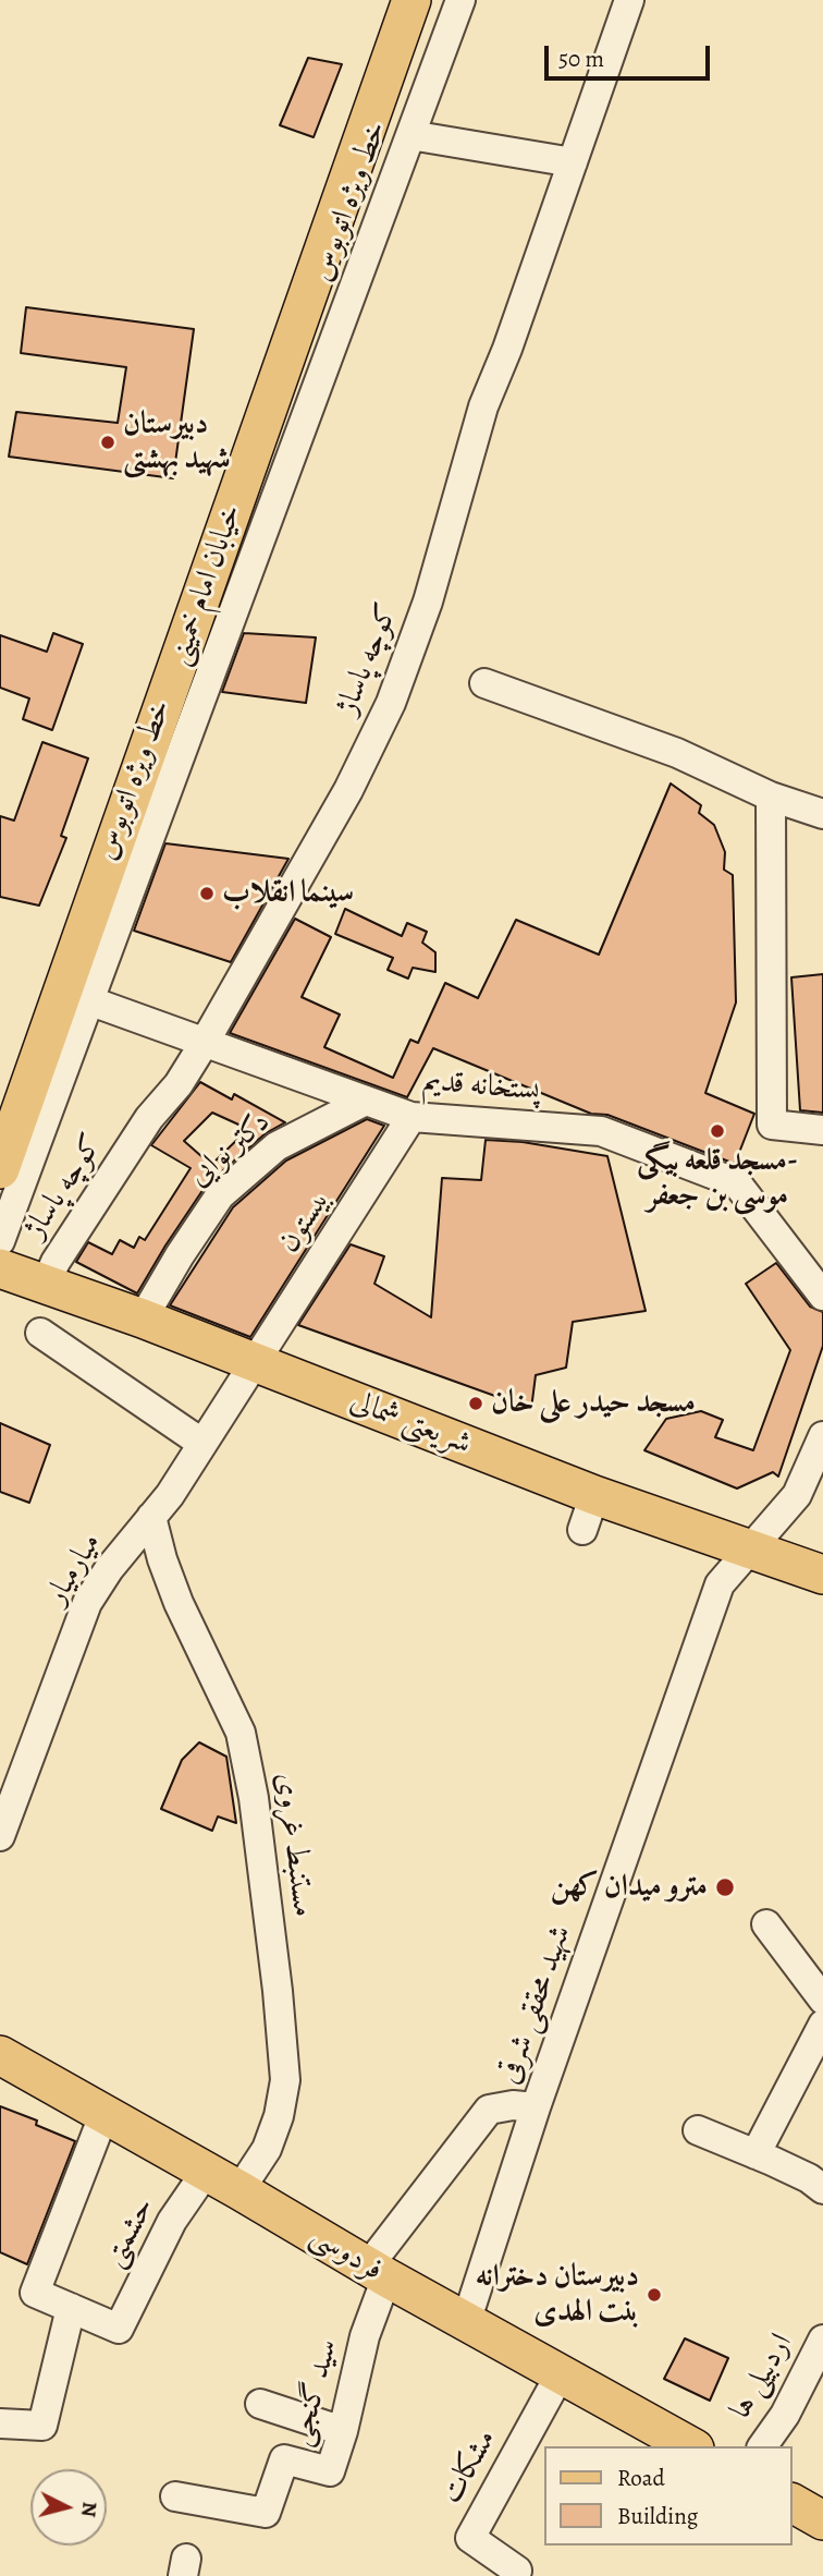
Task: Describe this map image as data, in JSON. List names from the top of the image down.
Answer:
{
  "streets": {
    "main road": ["خیابان امام خمینی", "شریعتی شمالی", "فردوسی"],
    "street": [
      "خط ویژه اتوبوس",
      "کوچه پاساژ",
      "پستخانه قدیم",
      "دکتر نوایی",
      "بیستون",
      "میارمیار",
      "مستنبط غروی",
      "شهید محققی شرقی",
      "حشمتی",
      "اردبیلی ها",
      "سید گنجی",
      "مشکات"
    ]
  },
  "crossings": [
    ["خط ویژه اتوبوس", "پستخانه قدیم"],
    ["کوچه پاساژ", "پستخانه قدیم"],
    ["کوچه پاساژ", "شریعتی شمالی"],
    ["پستخانه قدیم", "دکتر نوایی"],
    ["پستخانه قدیم", "بیستون"],
    ["دکتر نوایی", "شریعتی شمالی"],
    ["بیستون", "شریعتی شمالی"],
    ["بیستون", "میارمیار"],
    ["شریعتی شمالی", "میارمیار"],
    ["شریعتی شمالی", "شهید محققی شرقی"],
    ["میارمیار", "مستنبط غروی"],
    ["مستنبط غروی", "فردوسی"],
    ["شهید محققی شرقی", "فردوسی"],
    ["شهید محققی شرقی", "سید گنجی"],
    ["حشمتی", "فردوسی"],
    ["فردوسی", "سید گنجی"],
    ["فردوسی", "مشکات"]
  ],
  "places": [
    "دبیرستان شهید بهشتی",
    "سینما انقلاب",
    "مسجد قلعه بیگی- موسی بن جعفر",
    "مسجد حیدر علی خان",
    "مترو میدان کهن",
    "دبیرستان دخترانه بنت الهدی"
  ],
  "legend": ["Road", "Building"],
  "scale_bar": "50 m",
  "north": "right"
}
